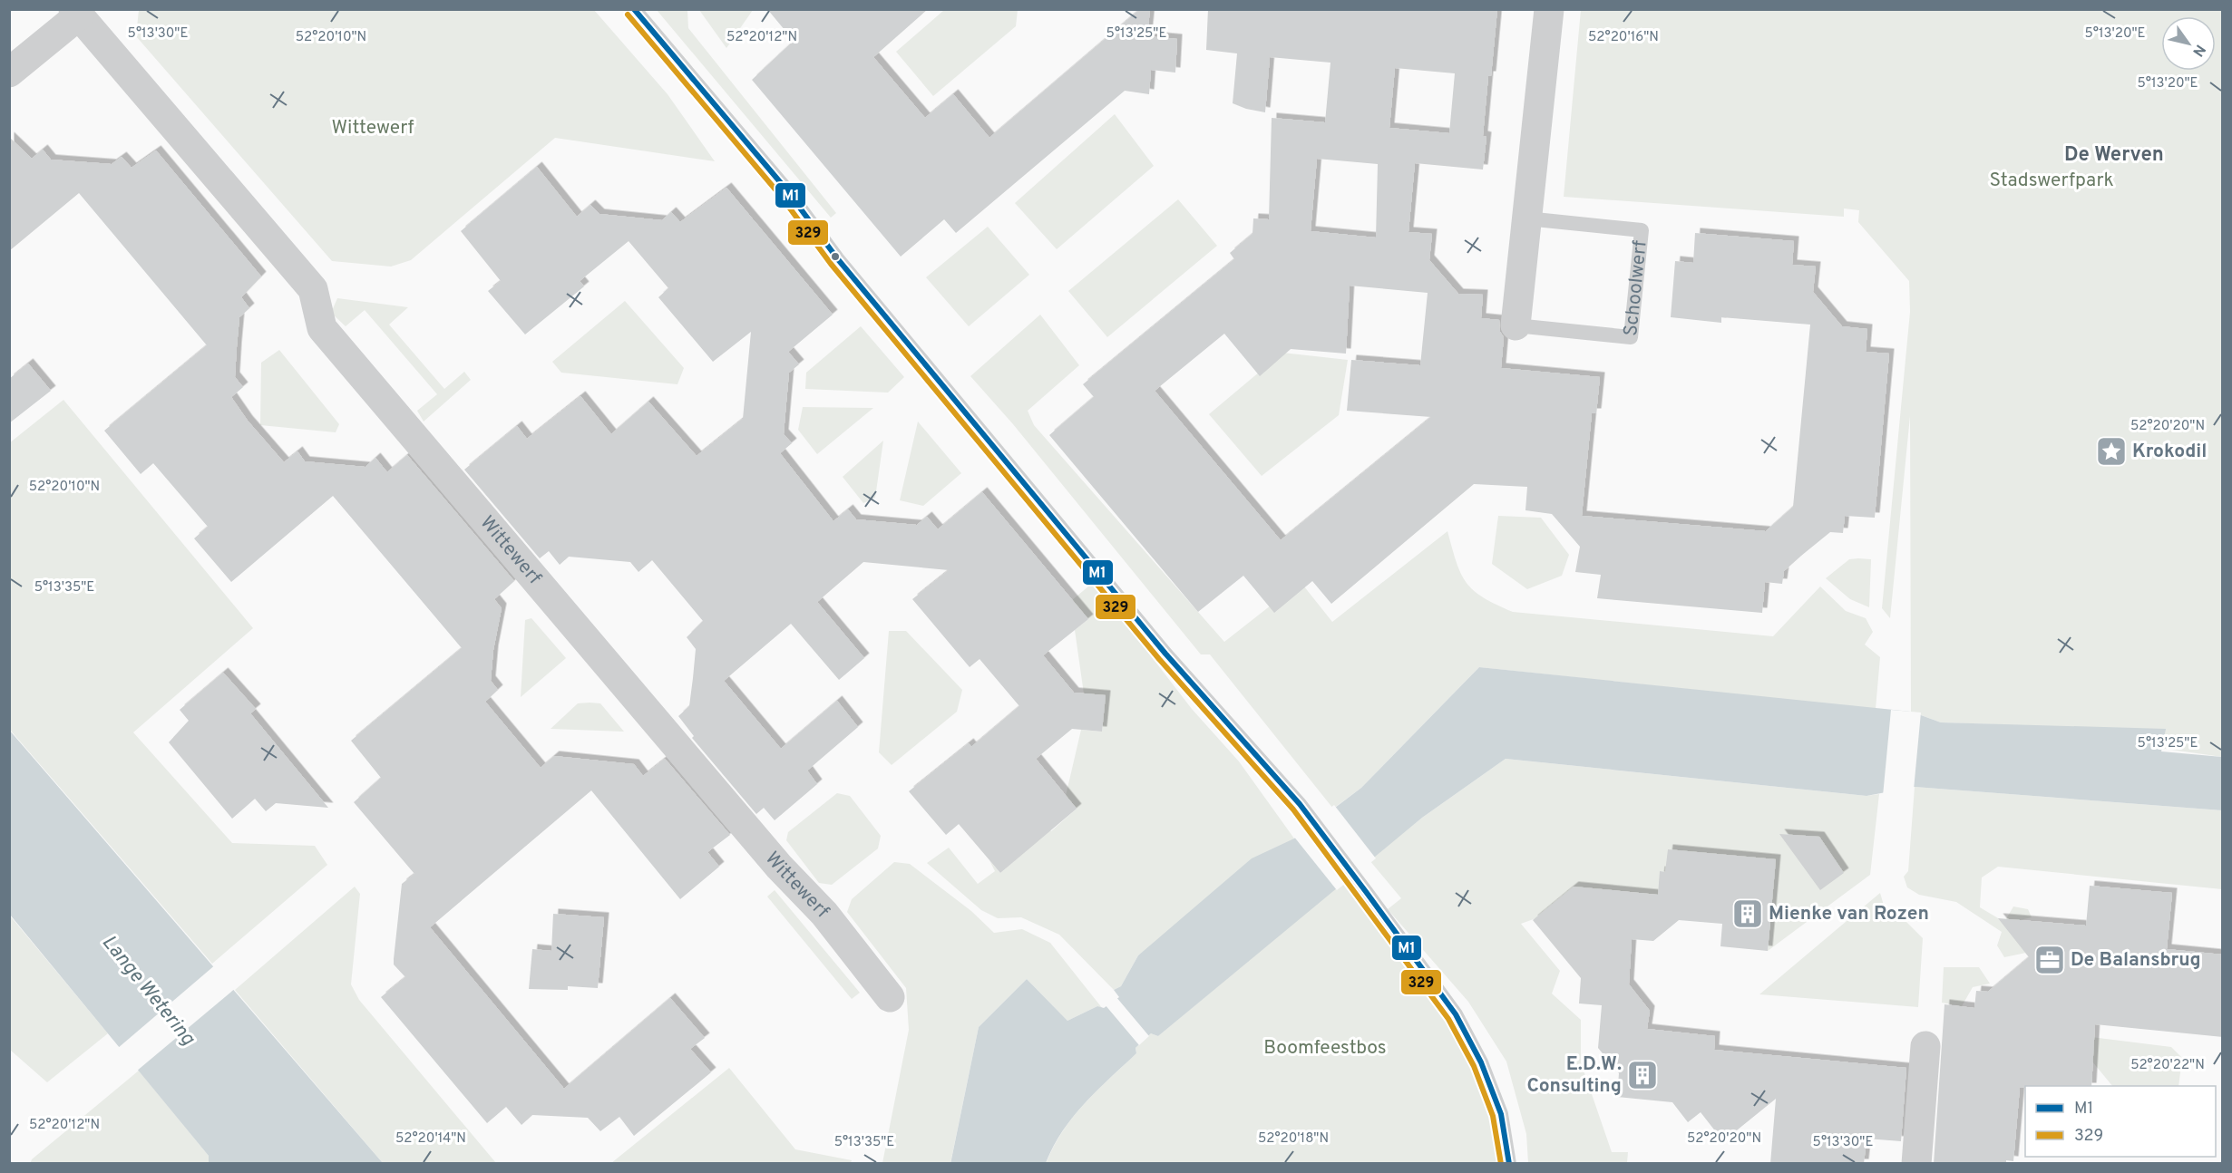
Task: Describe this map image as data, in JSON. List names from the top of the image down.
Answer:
{
  "streets": {
    "street": ["Schoolwerf", "Wittewerf"]
  },
  "districts": ["De Werven"],
  "water": ["Lange Wetering"],
  "parks": ["Wittewerf", "Stadswerfpark", "Boomfeestbos"],
  "places": {
    "place": ["Krokodil"],
    "building": ["Mienke van Rozen", "E.D.W. Consulting"],
    "office": ["De Balansbrug"]
  },
  "lines": ["transit line M1", "transit line 329"],
  "legend": ["M1", "329"],
  "north": "bottom right",
  "coordinates": [
    "5°13'25\"E",
    "5°13'30\"E",
    "5°13'20\"E",
    "52°20'10\"N",
    "52°20'12\"N",
    "52°20'16\"N",
    "52°20'20\"N",
    "5°13'35\"E",
    "52°20'22\"N",
    "52°20'14\"N",
    "52°20'18\"N"
  ]
}
